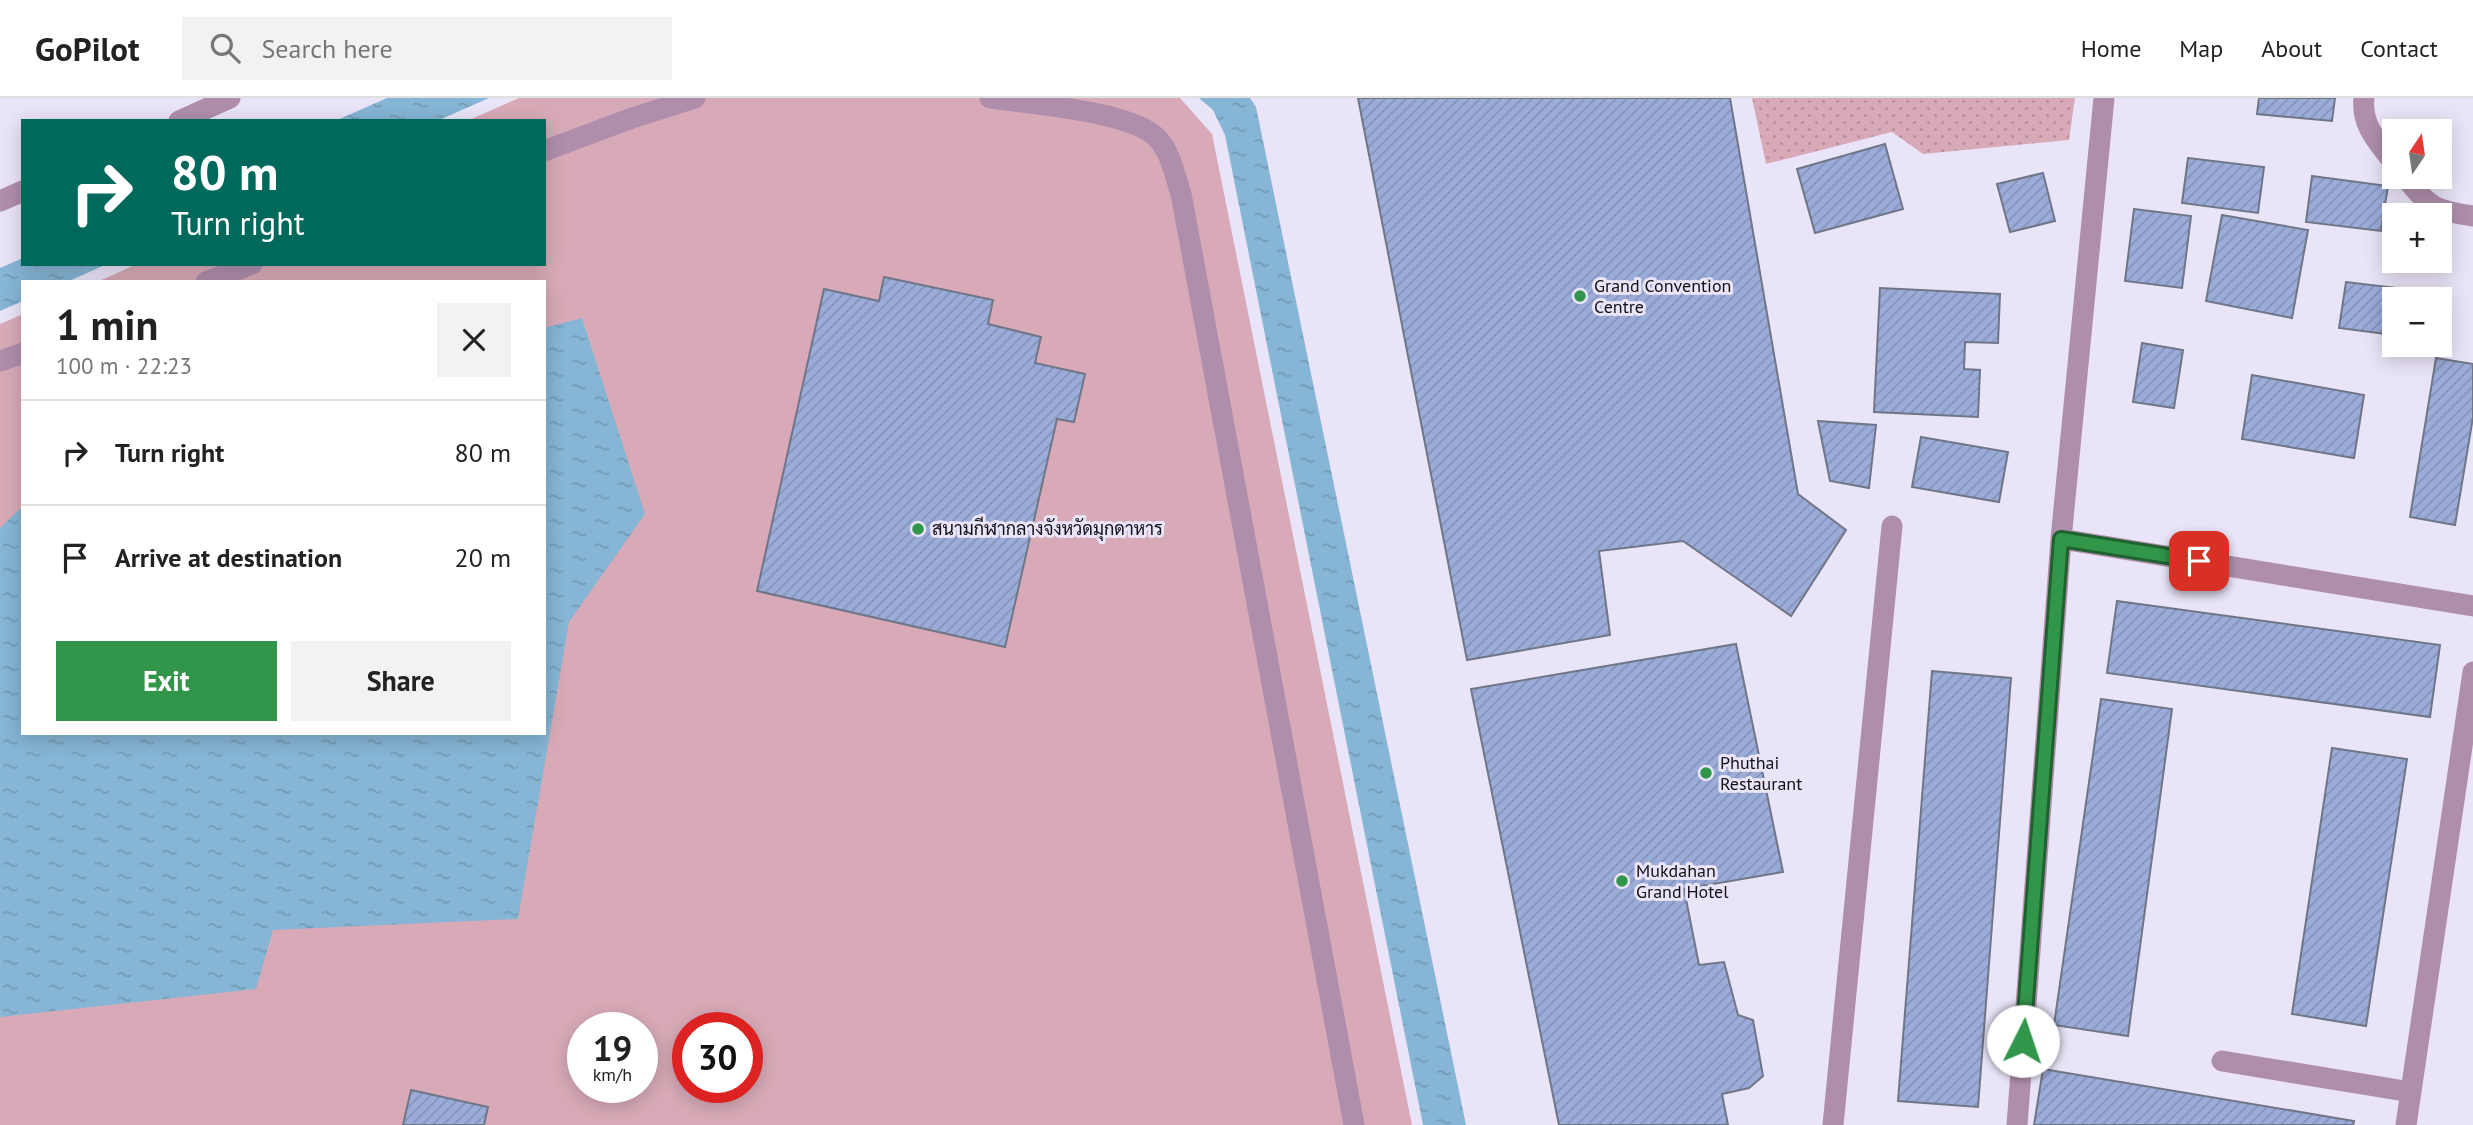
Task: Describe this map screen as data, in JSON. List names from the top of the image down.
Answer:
{
  "places": [
    "Grand Convention Centre",
    "สนามกีฬากลางจังหวัดมุกดาหาร",
    "Phuthai Restaurant",
    "Mukdahan Grand Hotel"
  ],
  "north": "top",
  "page": {
    "header": "GoPilot",
    "search": "Search here",
    "nav": [
      "Home",
      "Map",
      "About",
      "Contact"
    ],
    "map_buttons": ["+", "−"],
    "turn": ["80 m", "Turn right"],
    "heading": ["1 min", "100 m · 22:23"],
    "list": [
      {
        "name": "Turn right",
        "value": "80 m"
      },
      {
        "name": "Arrive at destination",
        "value": "20 m"
      }
    ],
    "buttons": ["Exit", "Share"],
    "speed": "19 km/h",
    "limit": "30"
  }
}
